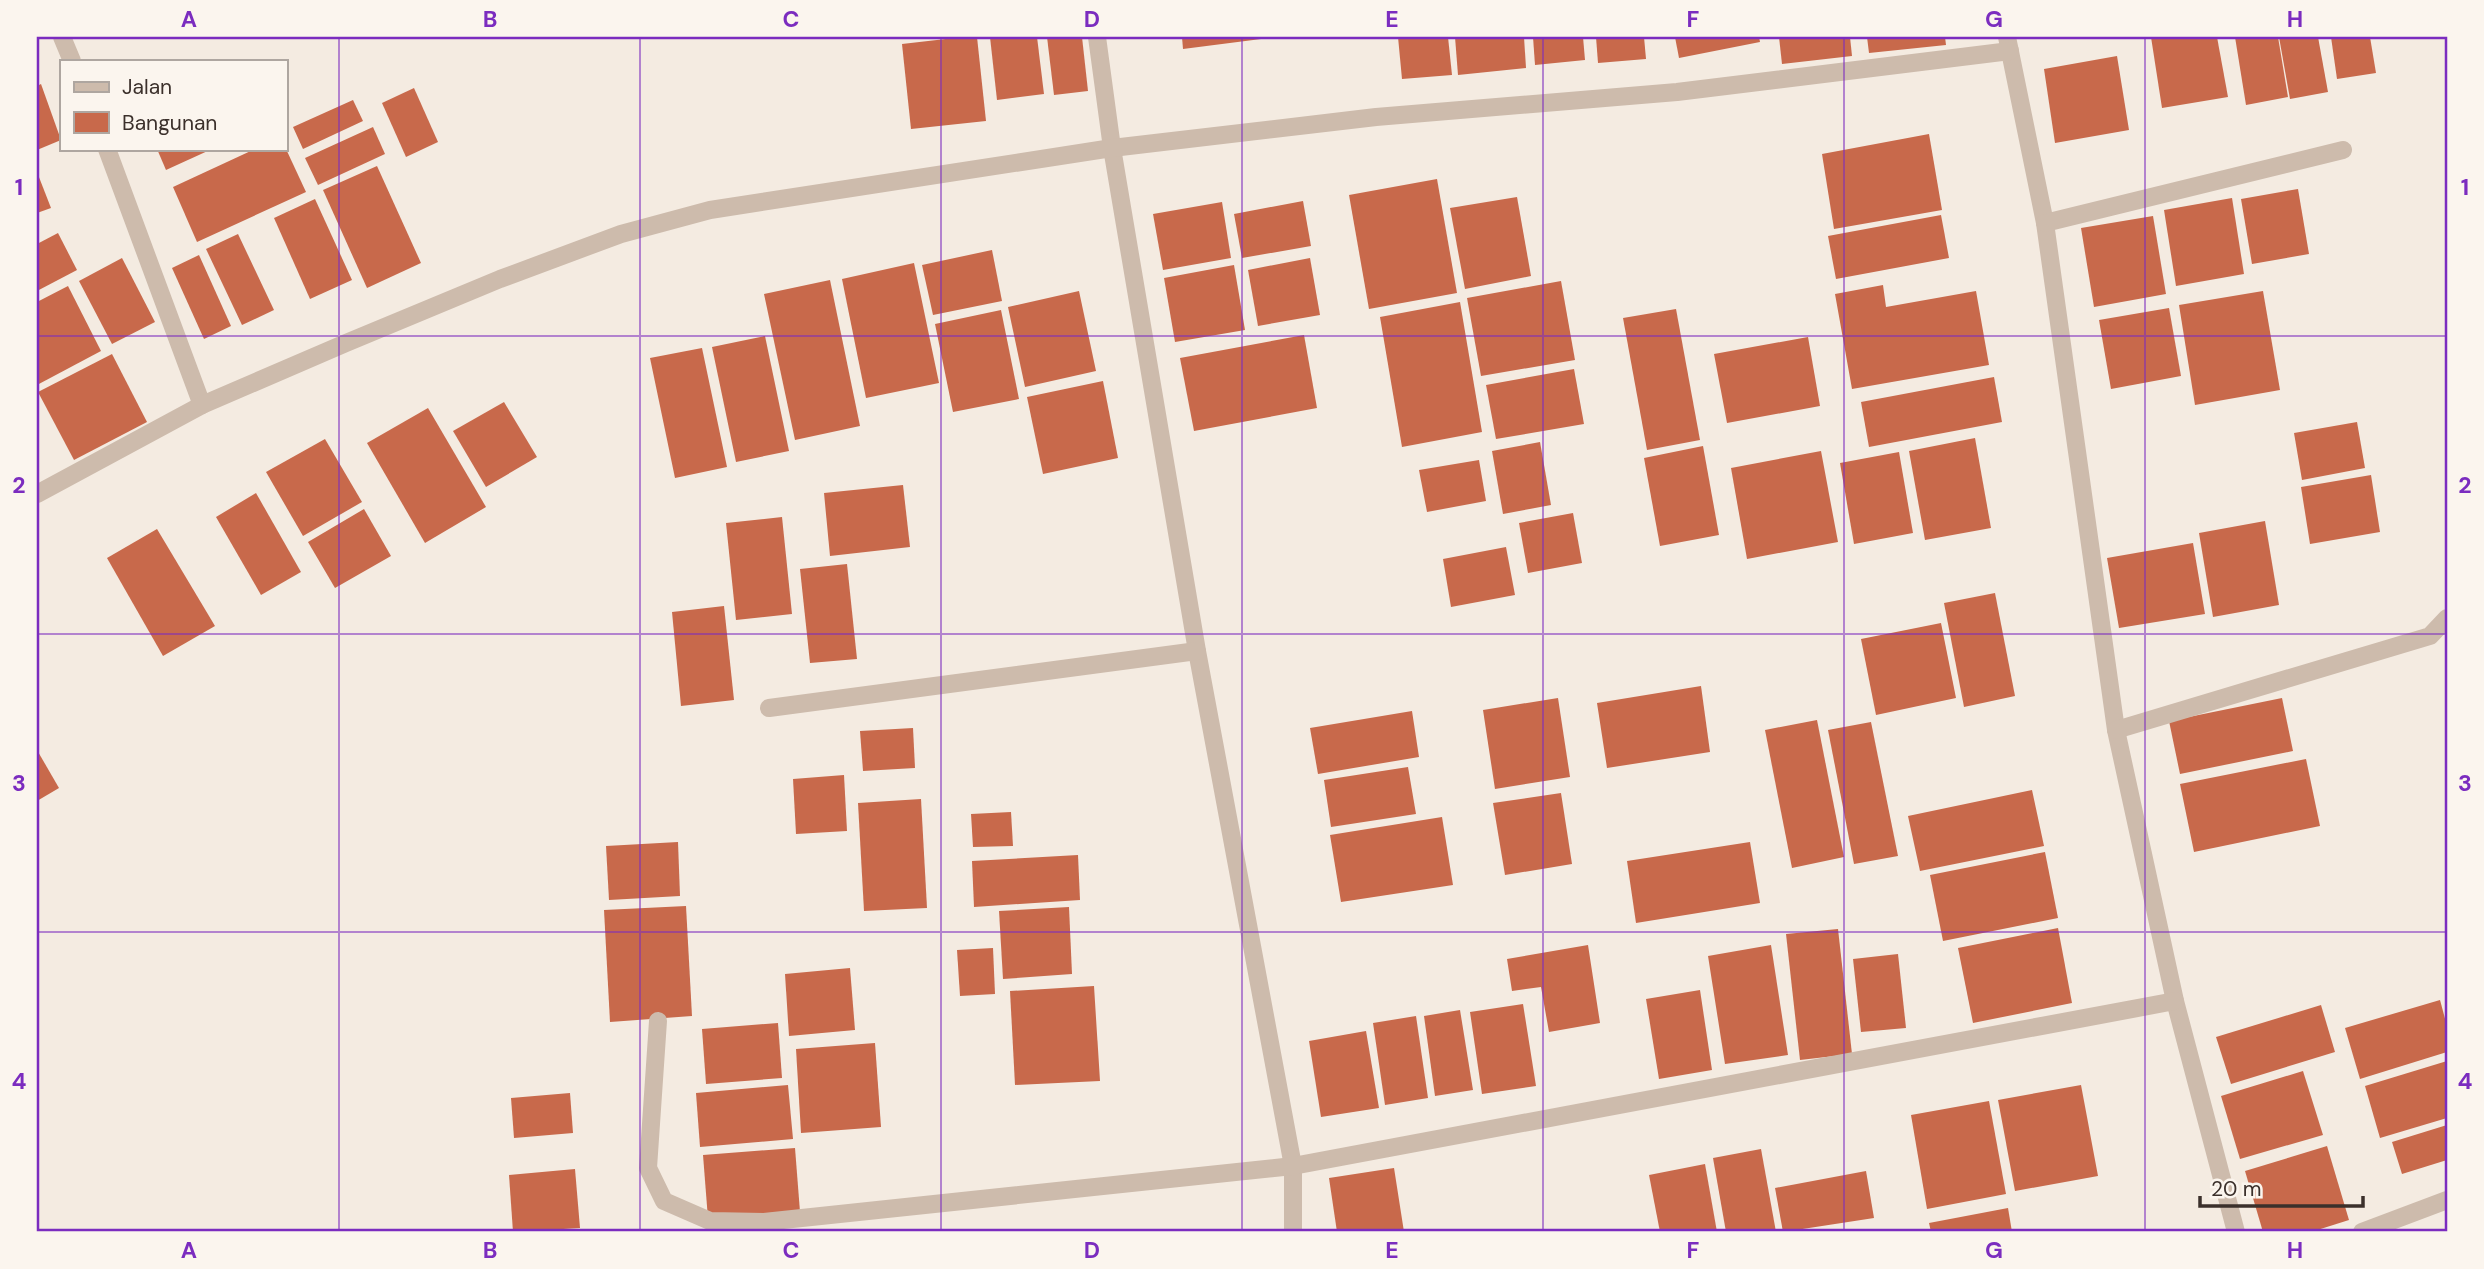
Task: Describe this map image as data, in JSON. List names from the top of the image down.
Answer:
{
  "legend": ["Jalan", "Bangunan"],
  "scale_bar": "20 m",
  "grid": {
    "columns": [
      "A",
      "B",
      "C",
      "D",
      "E",
      "F",
      "G",
      "H"
    ],
    "rows": [
      "1",
      "2",
      "3",
      "4"
    ]
  }
}
